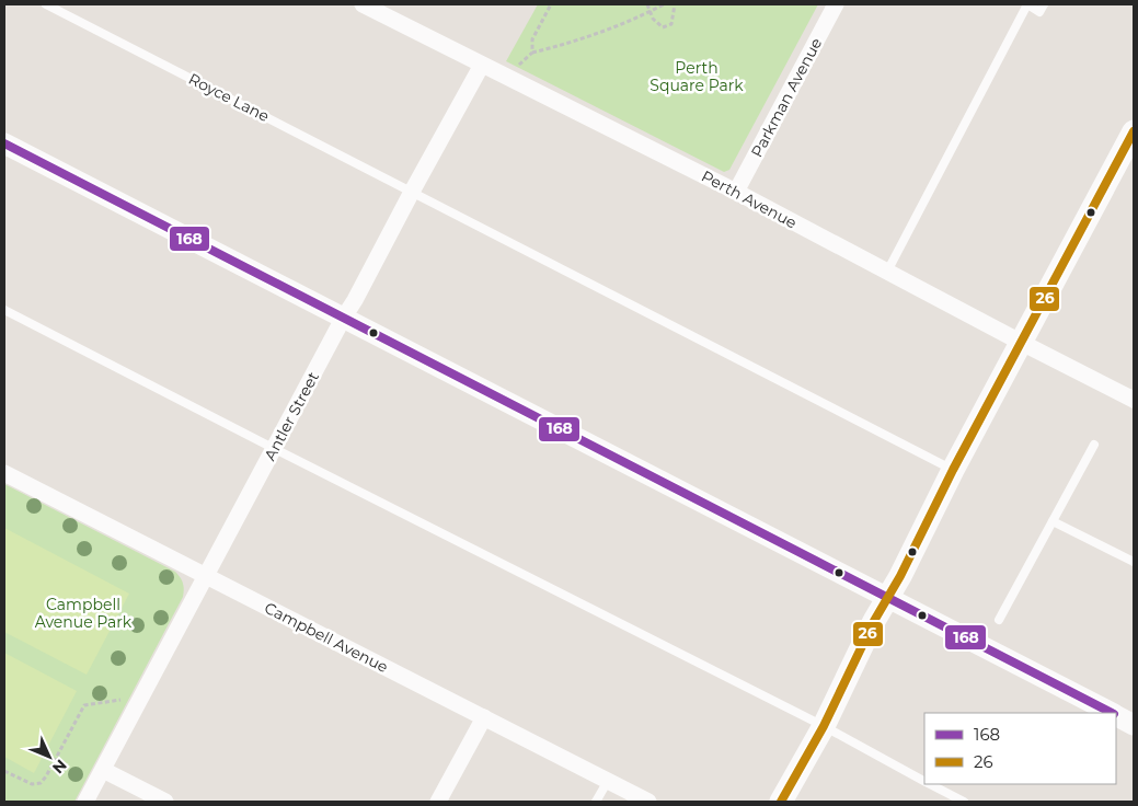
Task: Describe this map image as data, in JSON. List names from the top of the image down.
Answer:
{
  "streets": {
    "street": [
      "Parkman Avenue",
      "Perth Avenue",
      "Antler Street",
      "Campbell Avenue"
    ],
    "lane": ["Royce Lane"]
  },
  "crossings": [
    ["Royce Lane", "Antler Street"],
    ["Parkman Avenue", "Perth Avenue"],
    ["Perth Avenue", "Antler Street"],
    ["Antler Street", "Campbell Avenue"]
  ],
  "parks": ["Perth Square Park", "Campbell Avenue Park"],
  "lines": ["transit line 26", "transit line 168"],
  "legend": ["168", "26"],
  "north": "bottom right"
}
